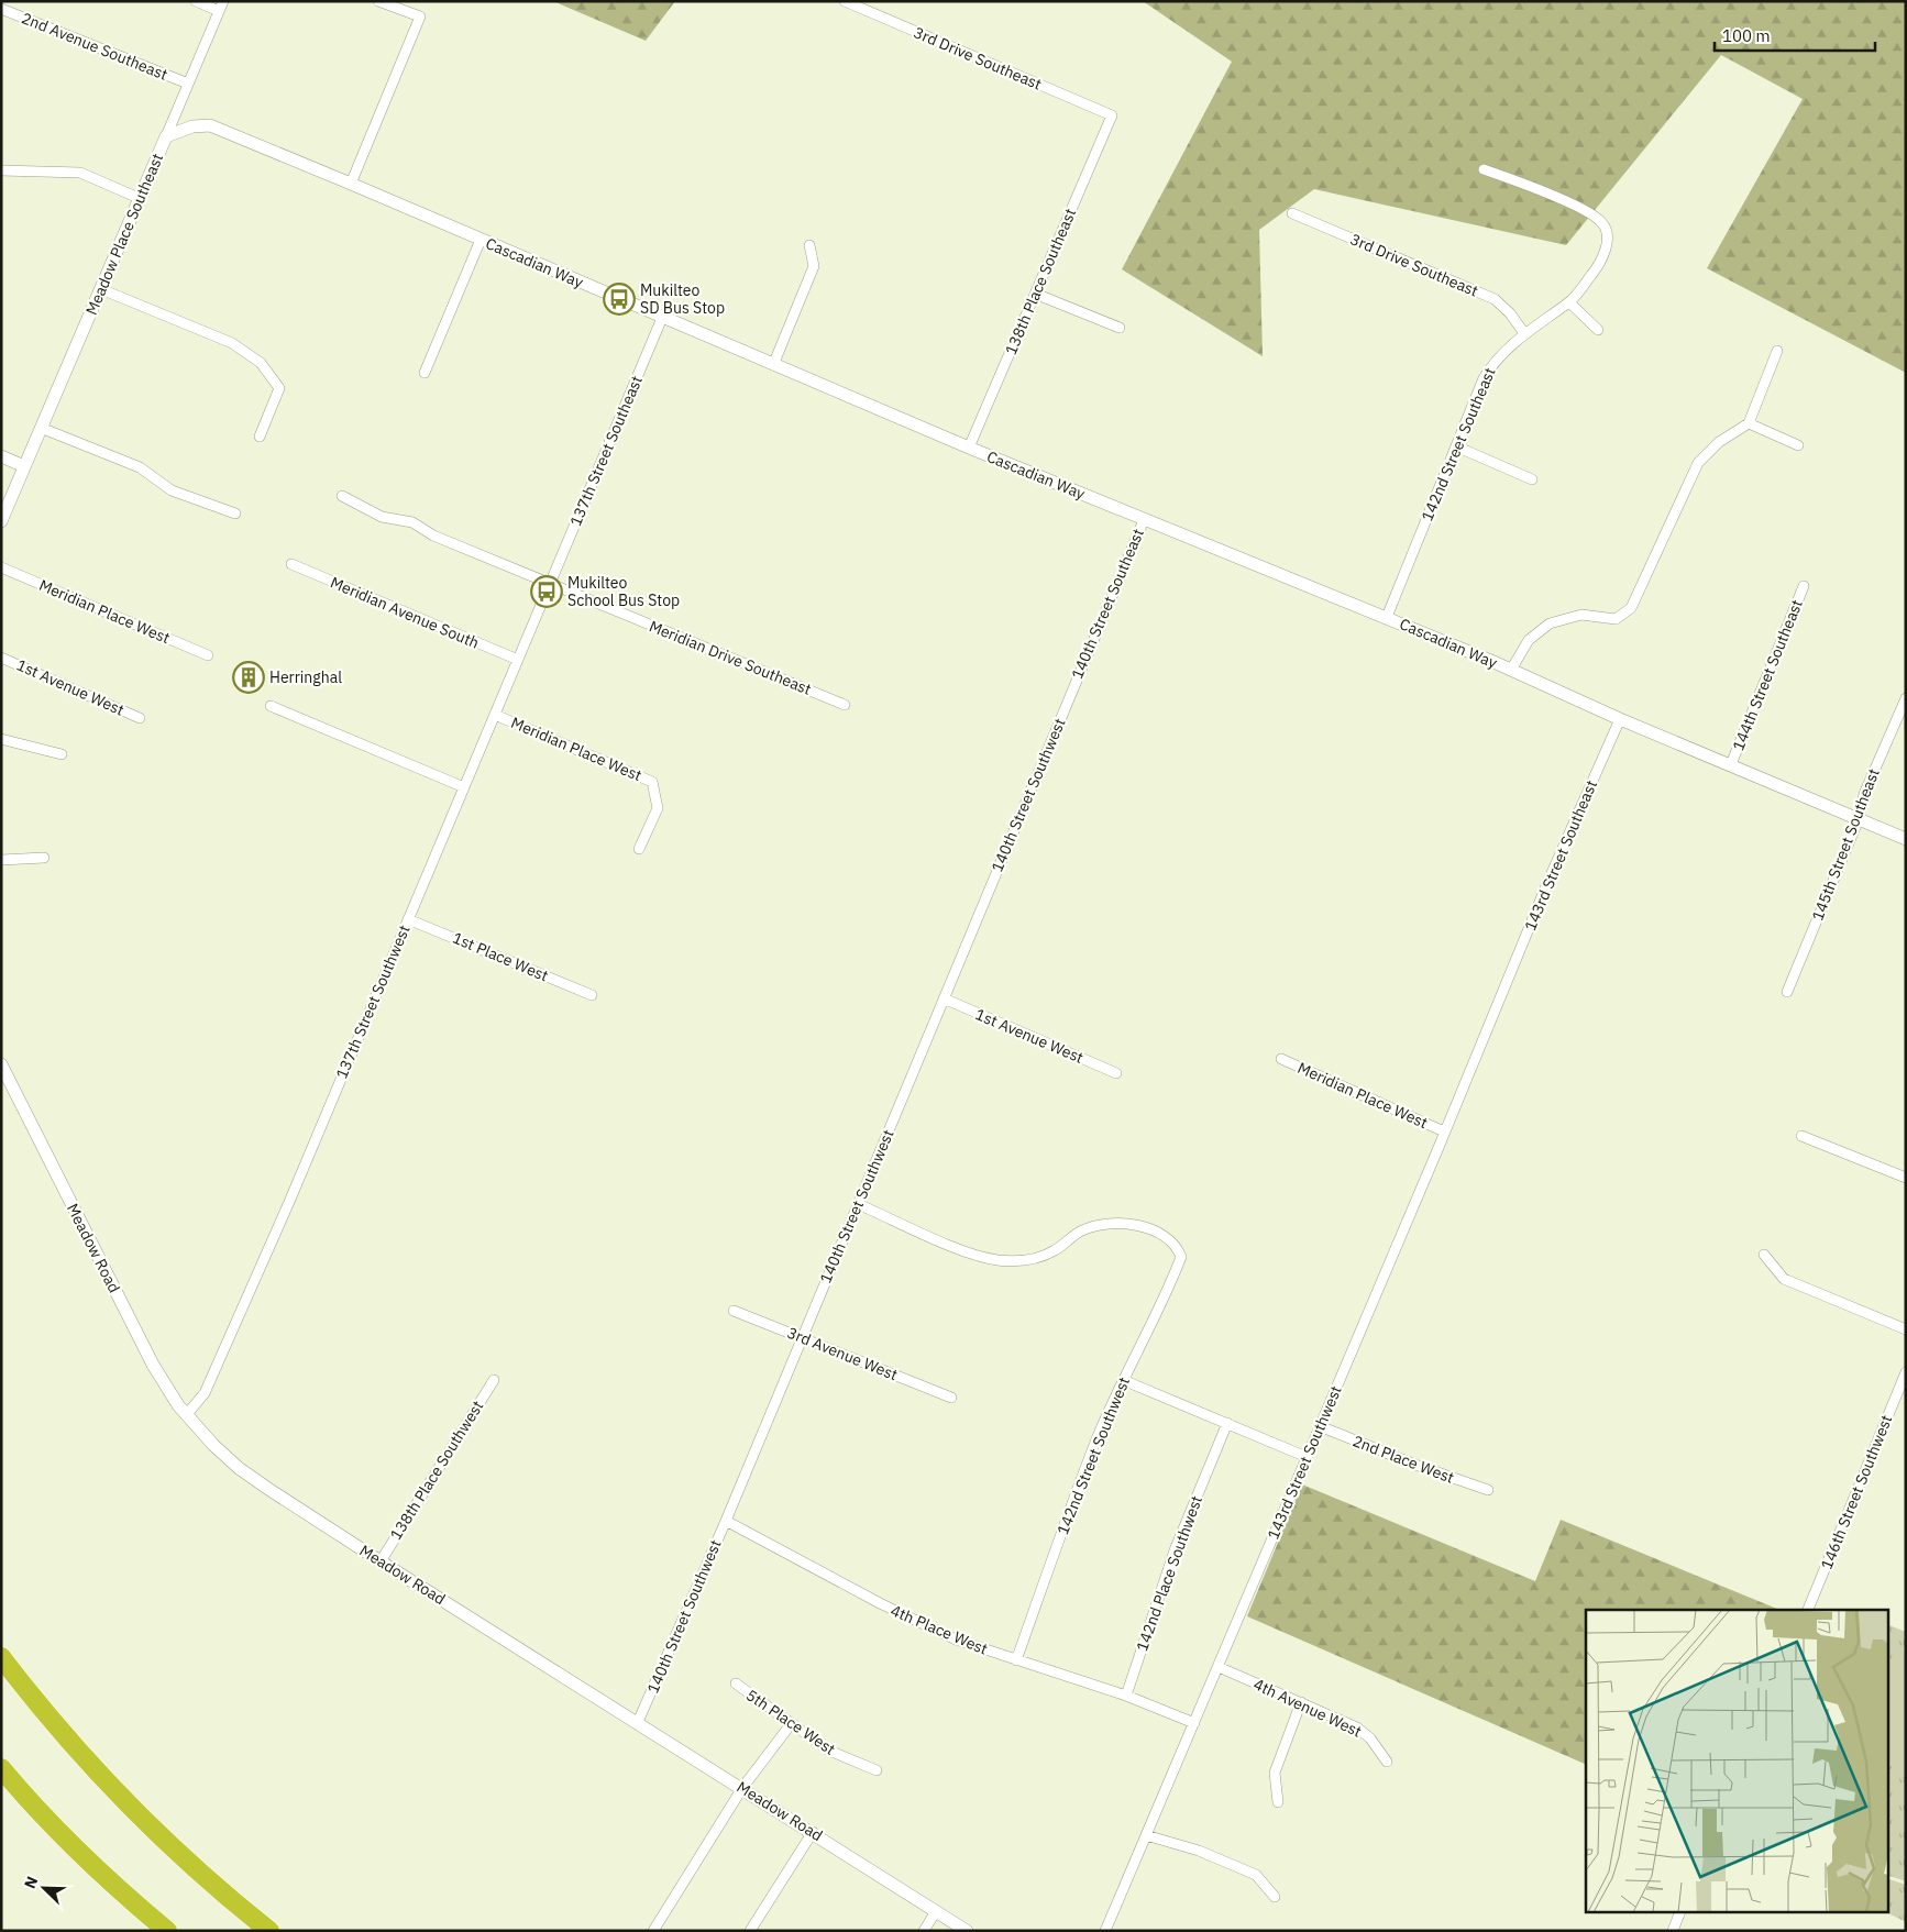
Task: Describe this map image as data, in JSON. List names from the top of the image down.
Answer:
{
  "streets": {
    "street": [
      "2nd Avenue Southeast",
      "3rd Drive Southeast",
      "Meadow Place Southeast",
      "Cascadian Way",
      "138th Place Southeast",
      "142nd Street Southeast",
      "137th Street Southeast",
      "140th Street Southeast",
      "Meridian Place West",
      "Meridian Avenue South",
      "Meridian Drive Southeast",
      "144th Street Southeast",
      "1st Avenue West",
      "140th Street Southwest",
      "145th Street Southeast",
      "143rd Street Southeast",
      "1st Place West",
      "137th Street Southwest",
      "Meadow Road",
      "3rd Avenue West",
      "142nd Street Southwest",
      "2nd Place West",
      "143rd Street Southwest",
      "138th Place Southwest",
      "146th Street Southwest",
      "142nd Place Southwest",
      "4th Place West",
      "4th Avenue West",
      "5th Place West"
    ]
  },
  "crossings": [
    ["2nd Avenue Southeast", "Meadow Place Southeast"],
    ["3rd Drive Southeast", "138th Place Southeast"],
    ["3rd Drive Southeast", "142nd Street Southeast"],
    ["Meadow Place Southeast", "Cascadian Way"],
    ["Cascadian Way", "138th Place Southeast"],
    ["Cascadian Way", "142nd Street Southeast"],
    ["Cascadian Way", "137th Street Southeast"],
    ["Cascadian Way", "140th Street Southeast"],
    ["Cascadian Way", "144th Street Southeast"],
    ["Cascadian Way", "145th Street Southeast"],
    ["Cascadian Way", "143rd Street Southeast"],
    ["137th Street Southeast", "Meridian Drive Southeast"],
    ["137th Street Southeast", "137th Street Southwest"],
    ["140th Street Southeast", "140th Street Southwest"],
    ["Meridian Place West", "137th Street Southwest"],
    ["Meridian Place West", "143rd Street Southwest"],
    ["Meridian Avenue South", "137th Street Southwest"],
    ["Meridian Drive Southeast", "137th Street Southwest"],
    ["1st Avenue West", "140th Street Southwest"],
    ["140th Street Southwest", "Meadow Road"],
    ["140th Street Southwest", "3rd Avenue West"],
    ["140th Street Southwest", "142nd Street Southwest"],
    ["140th Street Southwest", "4th Place West"],
    ["143rd Street Southeast", "143rd Street Southwest"],
    ["1st Place West", "137th Street Southwest"],
    ["137th Street Southwest", "Meadow Road"],
    ["Meadow Road", "138th Place Southwest"],
    ["142nd Street Southwest", "4th Place West"],
    ["2nd Place West", "143rd Street Southwest"],
    ["143rd Street Southwest", "4th Place West"],
    ["143rd Street Southwest", "4th Avenue West"],
    ["142nd Place Southwest", "4th Place West"]
  ],
  "places": {
    "bus stop": ["Mukilteo SD Bus Stop", "Mukilteo School Bus Stop"],
    "building": ["Herringhal"]
  },
  "scale_bar": "100 m",
  "north": "top left"
}
